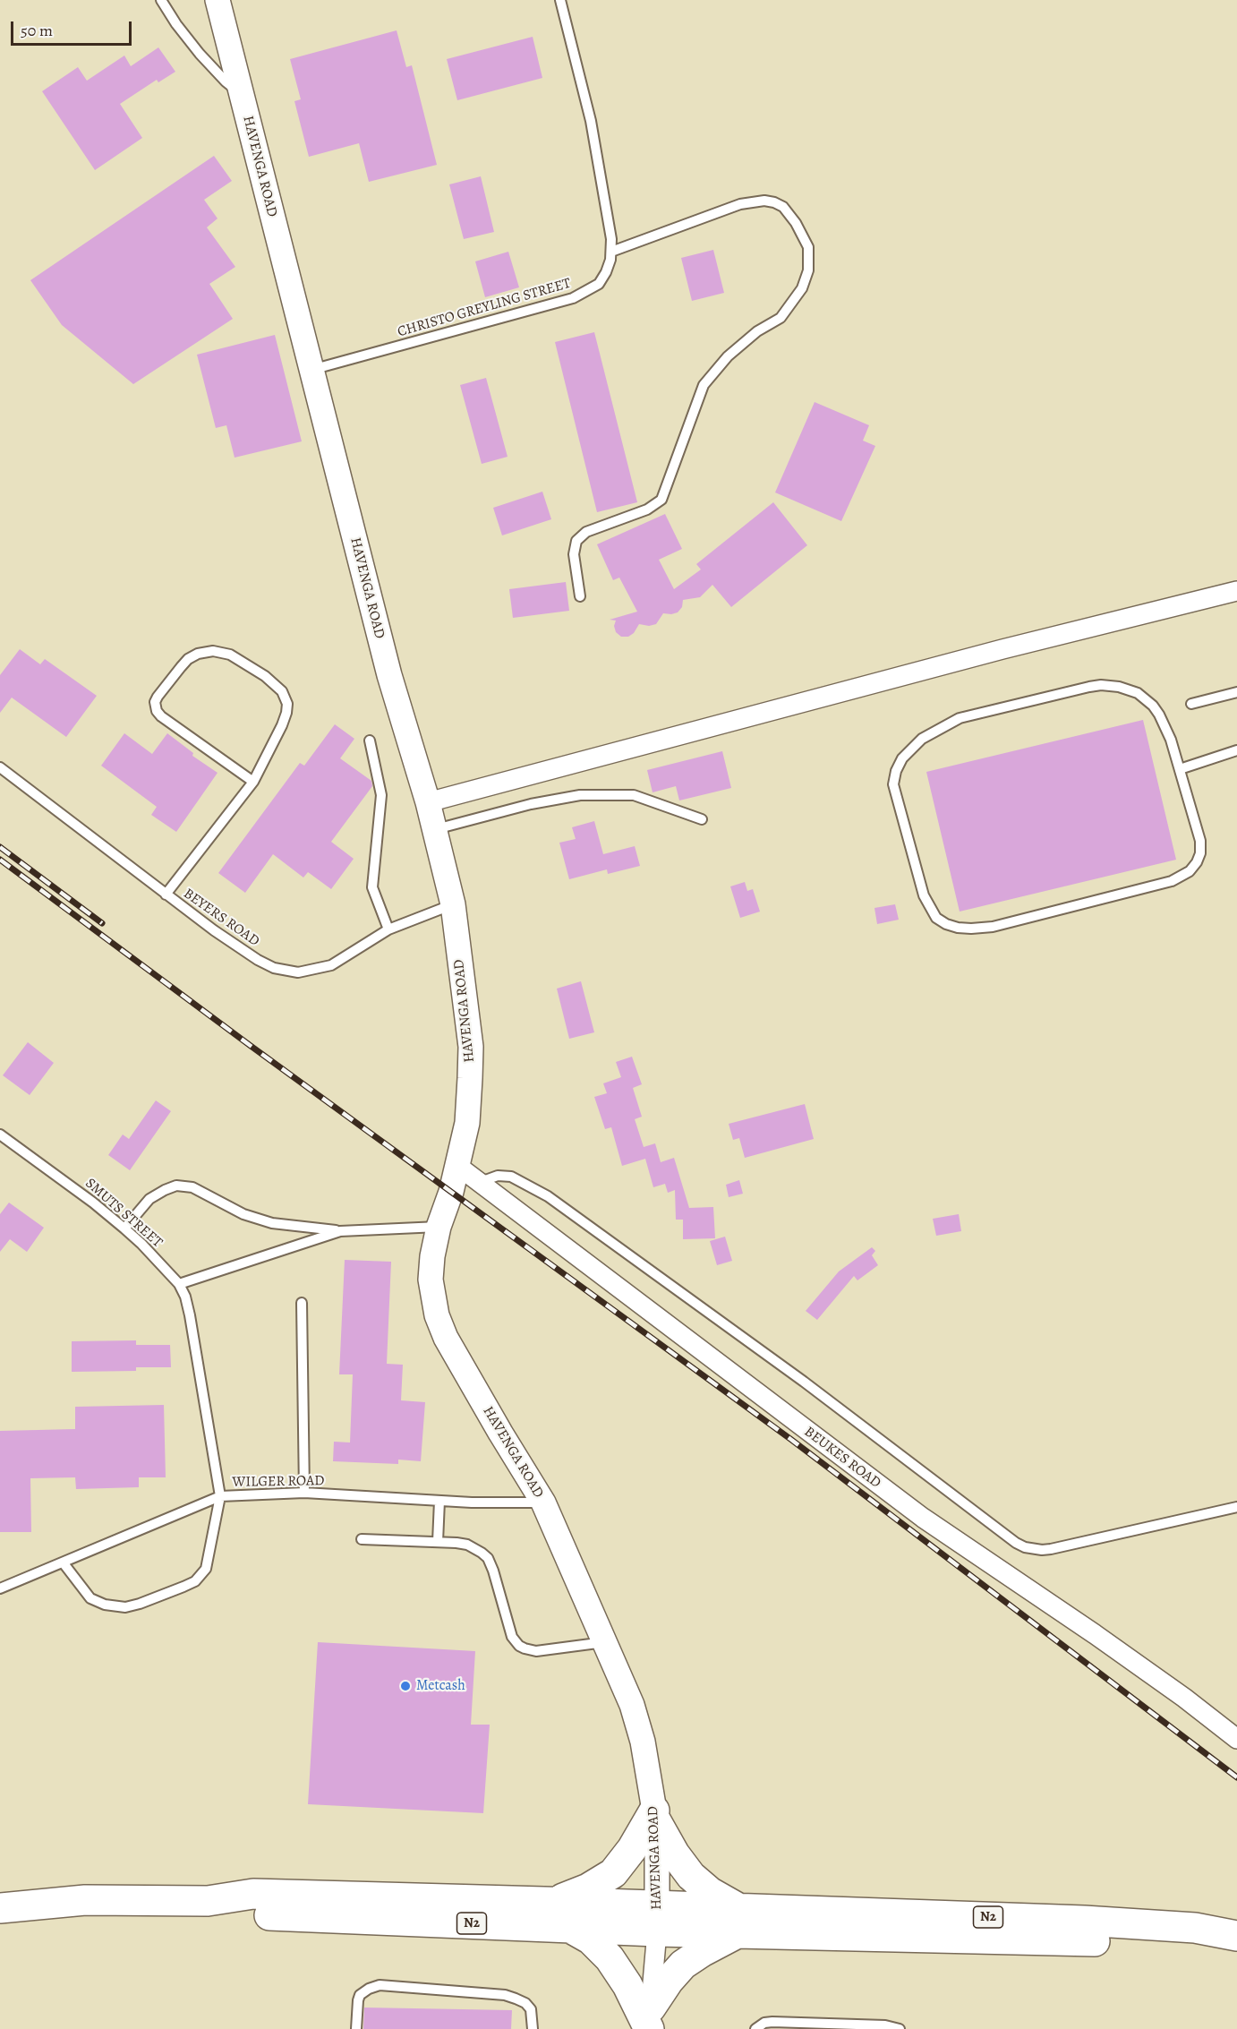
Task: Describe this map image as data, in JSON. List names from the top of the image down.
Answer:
{
  "streets": {
    "highway": ["N2"],
    "street": ["HAVENGA ROAD", "BEUKES ROAD"],
    "lane": [
      "CHRISTO GREYLING STREET",
      "BEYERS ROAD",
      "SMUTS STREET",
      "WILGER ROAD"
    ]
  },
  "crossings": [
    ["HAVENGA ROAD", "CHRISTO GREYLING STREET"],
    ["HAVENGA ROAD", "BEYERS ROAD"],
    ["HAVENGA ROAD", "BEUKES ROAD"],
    ["HAVENGA ROAD", "WILGER ROAD"],
    ["HAVENGA ROAD", "N2"],
    ["SMUTS STREET", "WILGER ROAD"]
  ],
  "places": ["Metcash"],
  "scale_bar": "50 m"
}
